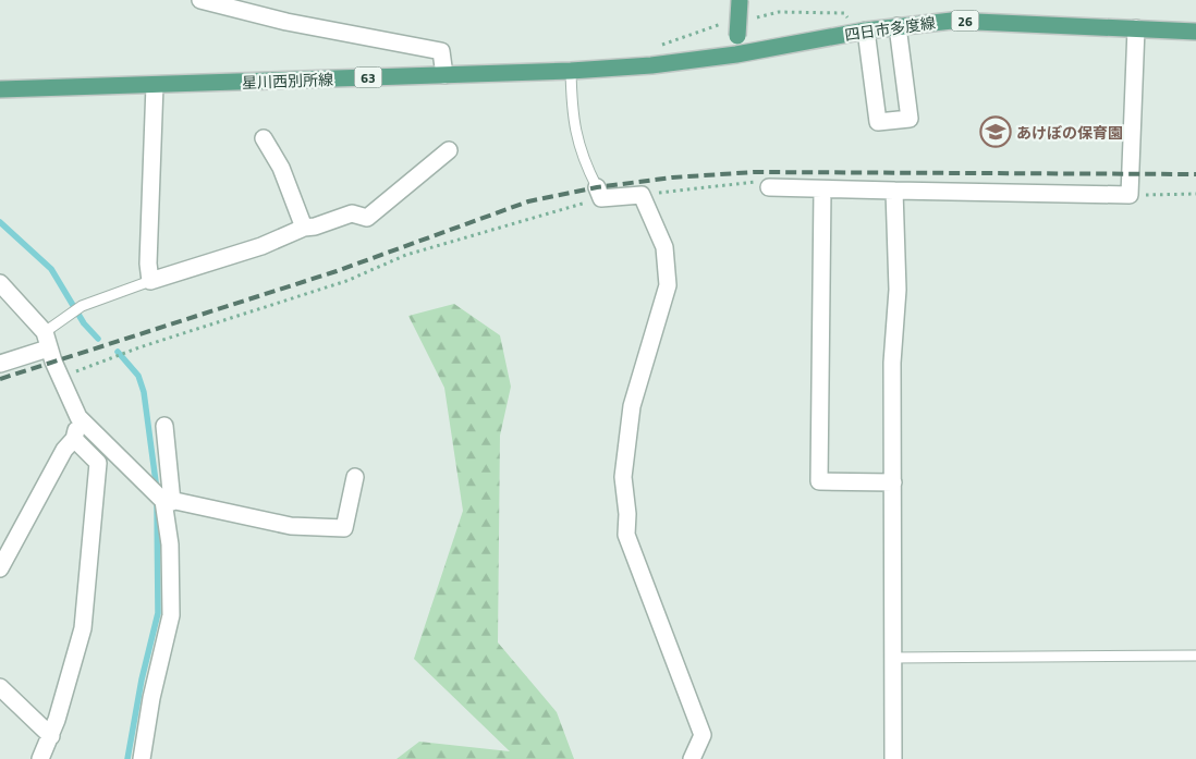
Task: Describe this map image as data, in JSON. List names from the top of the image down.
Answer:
{
  "streets": {
    "main road": [
      "26",
      "四日市多度線",
      "63",
      "星川西別所線"
    ]
  },
  "crossings": [
    ["四日市多度線", "星川西別所線"]
  ],
  "places": {
    "school or university": ["あけぼの保育園"]
  }
}
